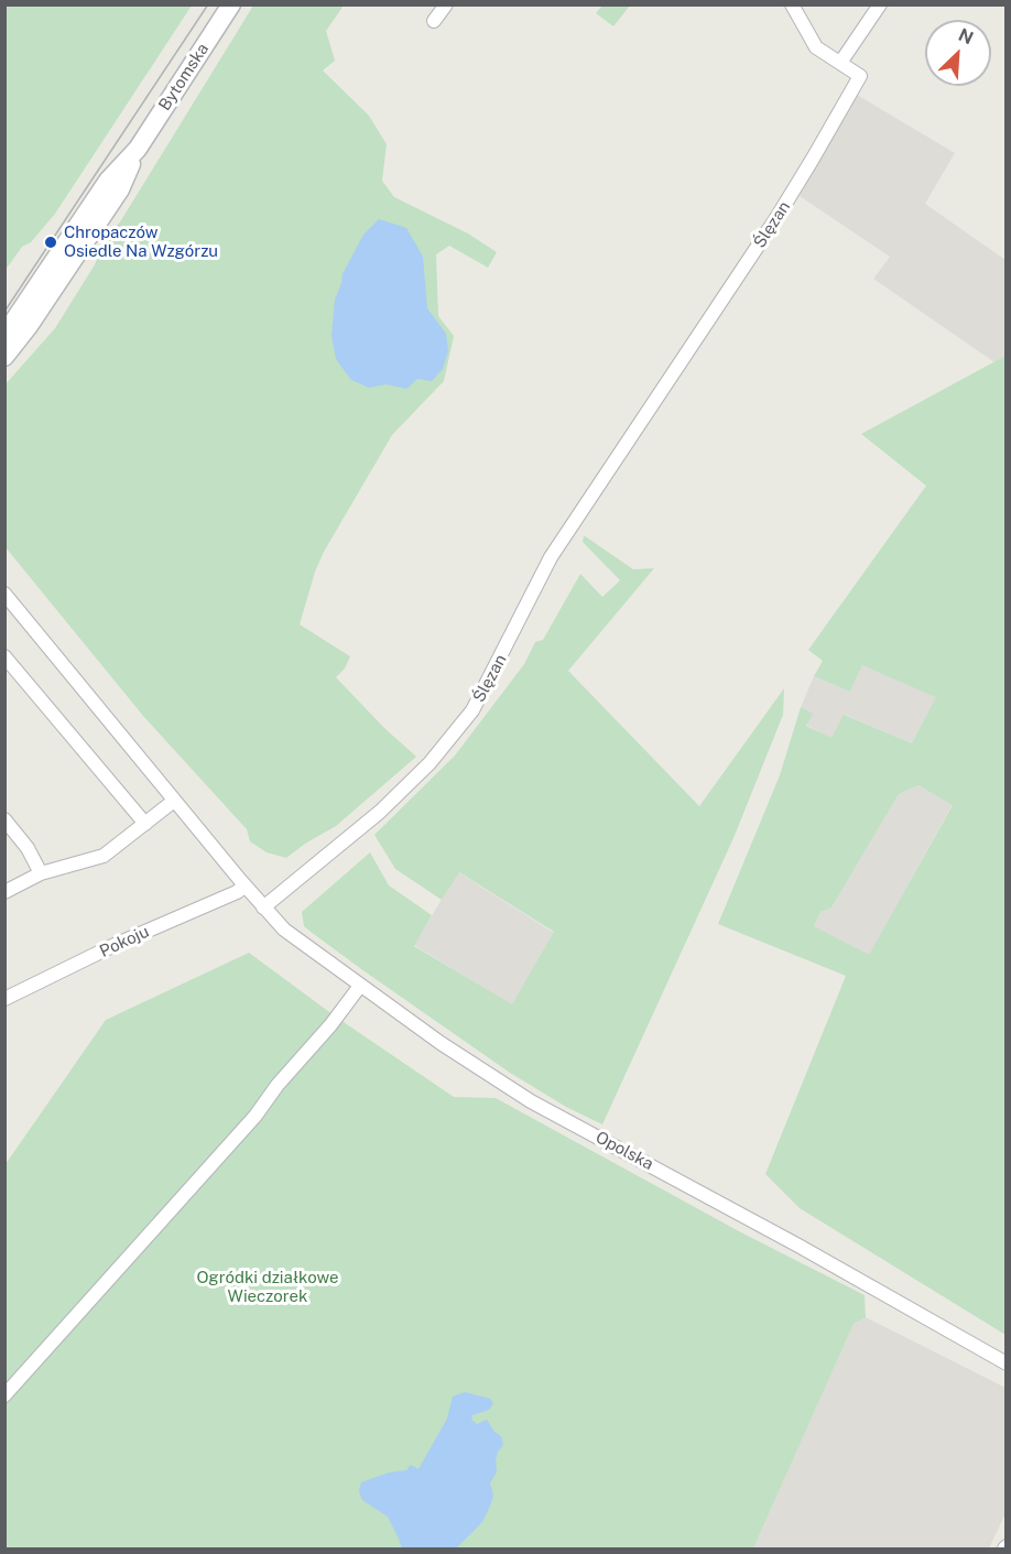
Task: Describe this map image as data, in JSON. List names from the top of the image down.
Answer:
{
  "streets": {
    "main road": ["Bytomska"],
    "street": ["Ślęzan", "Pokoju", "Opolska"]
  },
  "crossings": [
    ["Ślęzan", "Opolska"]
  ],
  "parks": ["Ogródki działkowe Wieczorek"],
  "places": ["Chropaczów Osiedle Na Wzgórzu"],
  "north": "top right"
}
